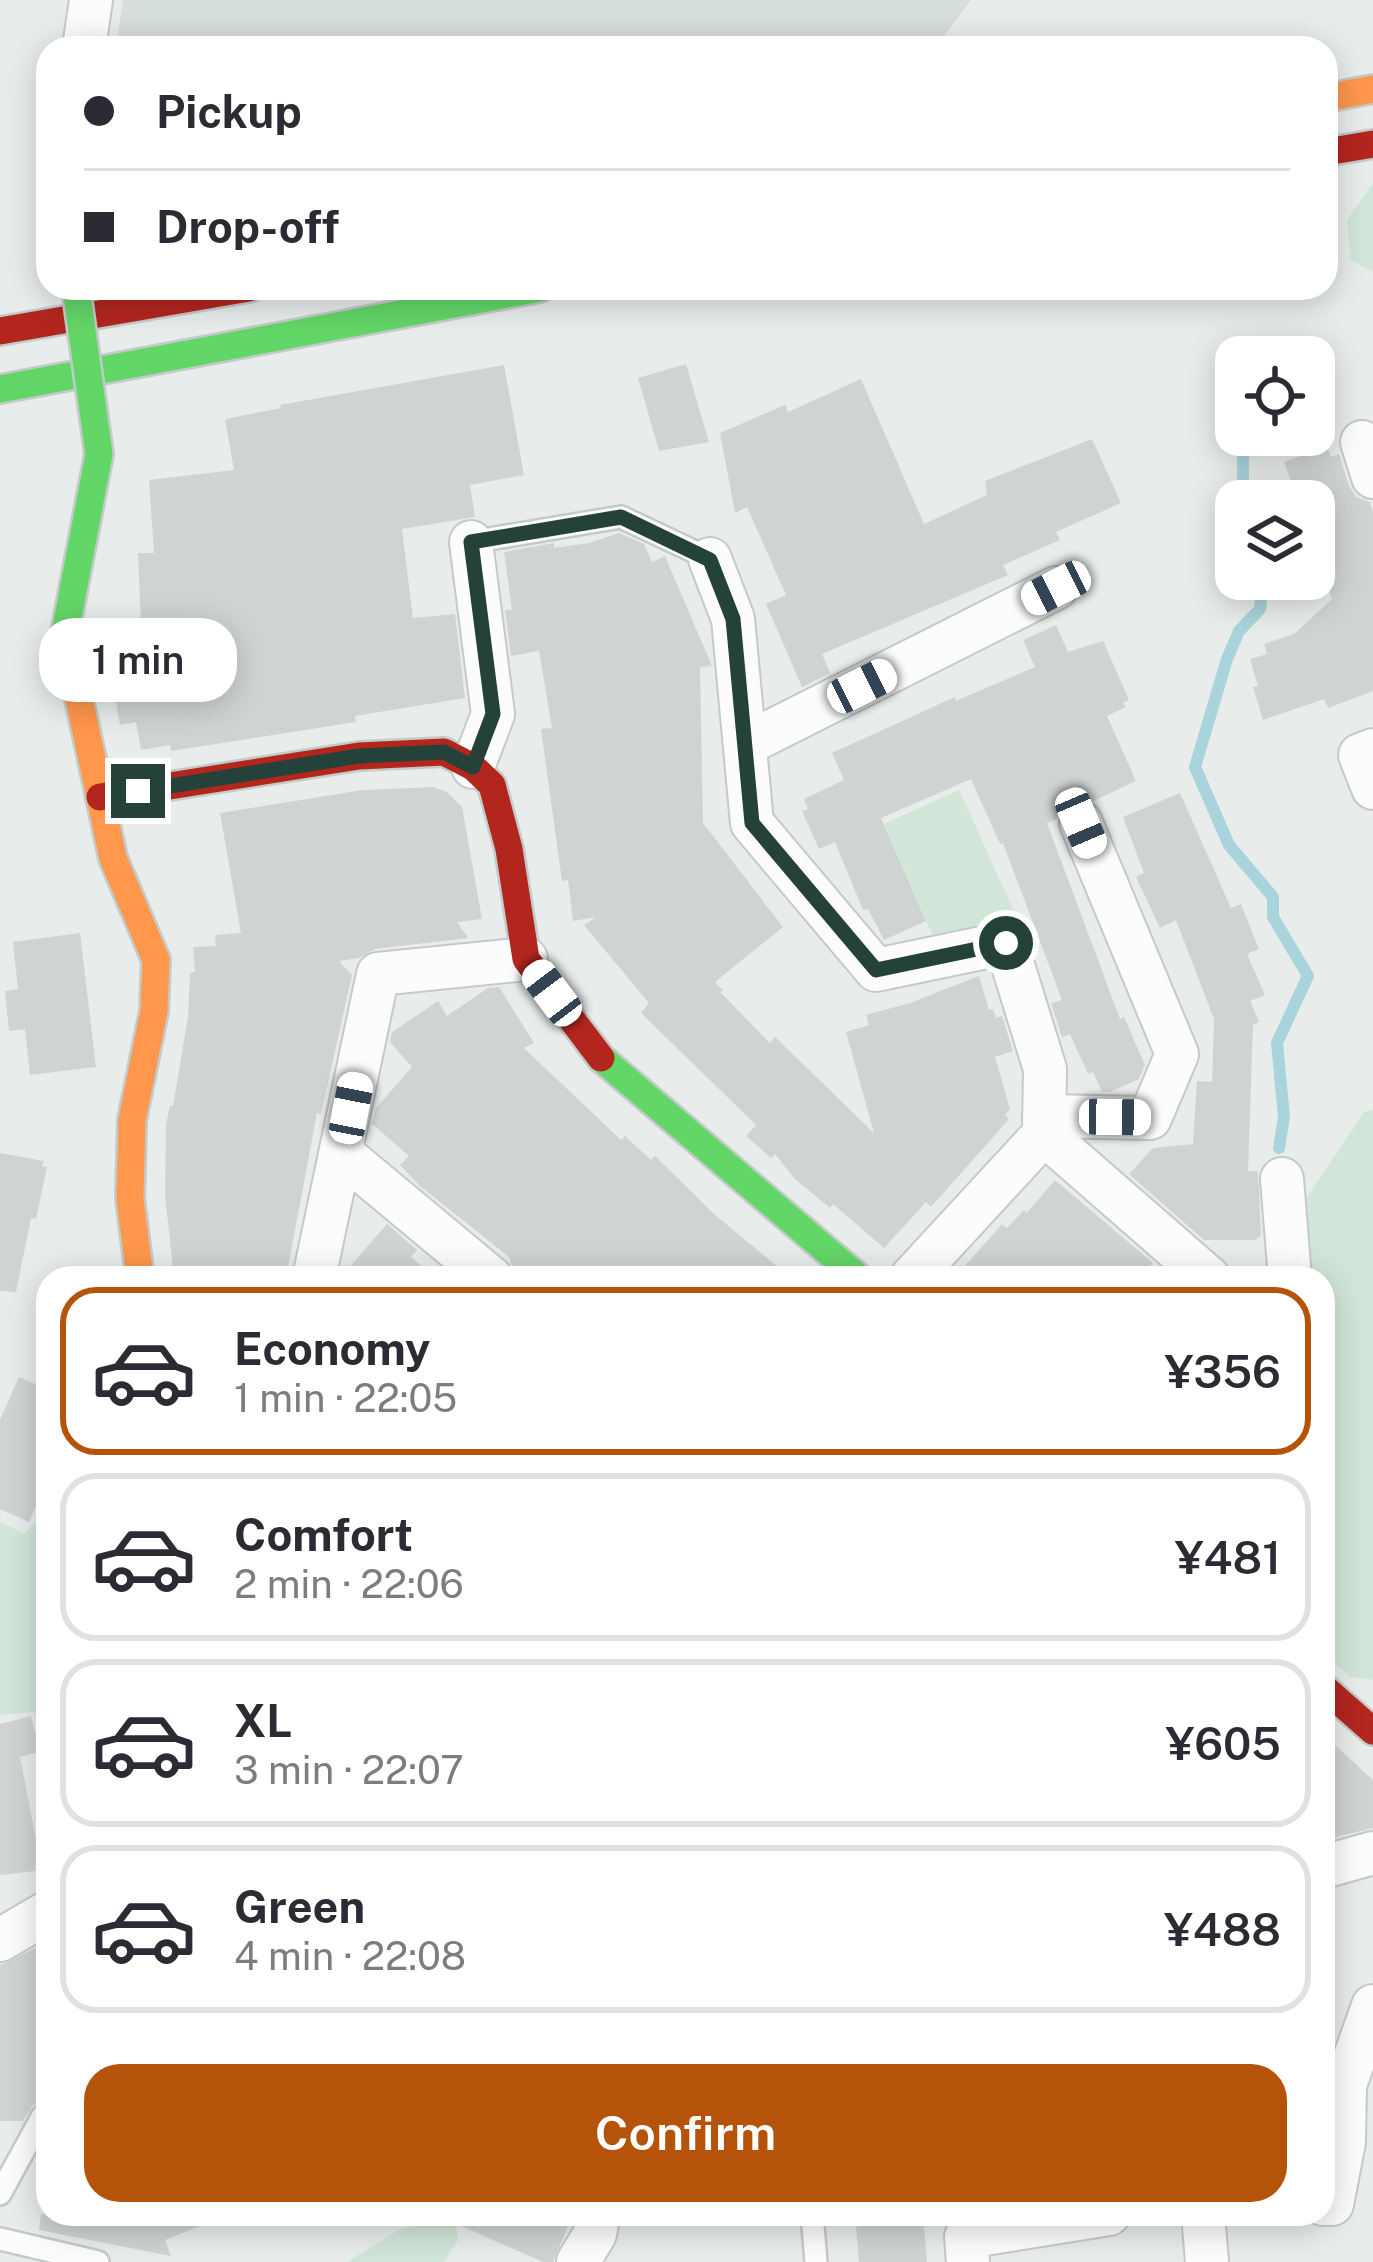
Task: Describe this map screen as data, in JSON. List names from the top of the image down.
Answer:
{
  "page": {
    "banner": ["Pickup", "Drop-off"],
    "bubble": "1 min",
    "list": [
      {
        "name": "Economy",
        "note": "1 min · 22:05",
        "value": "¥356"
      },
      {
        "name": "Comfort",
        "note": "2 min · 22:06",
        "value": "¥481"
      },
      {
        "name": "XL",
        "note": "3 min · 22:07",
        "value": "¥605"
      },
      {
        "name": "Green",
        "note": "4 min · 22:08",
        "value": "¥488"
      }
    ],
    "buttons": "Confirm"
  }
}
